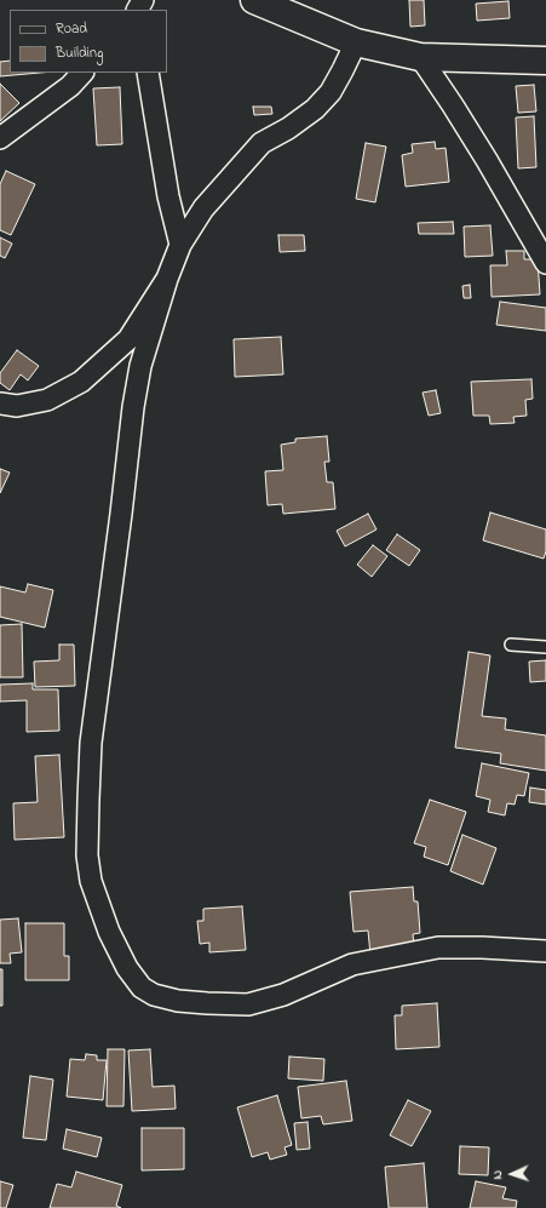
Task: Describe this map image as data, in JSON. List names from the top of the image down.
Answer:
{
  "legend": ["Road", "Building"],
  "north": "left"
}
